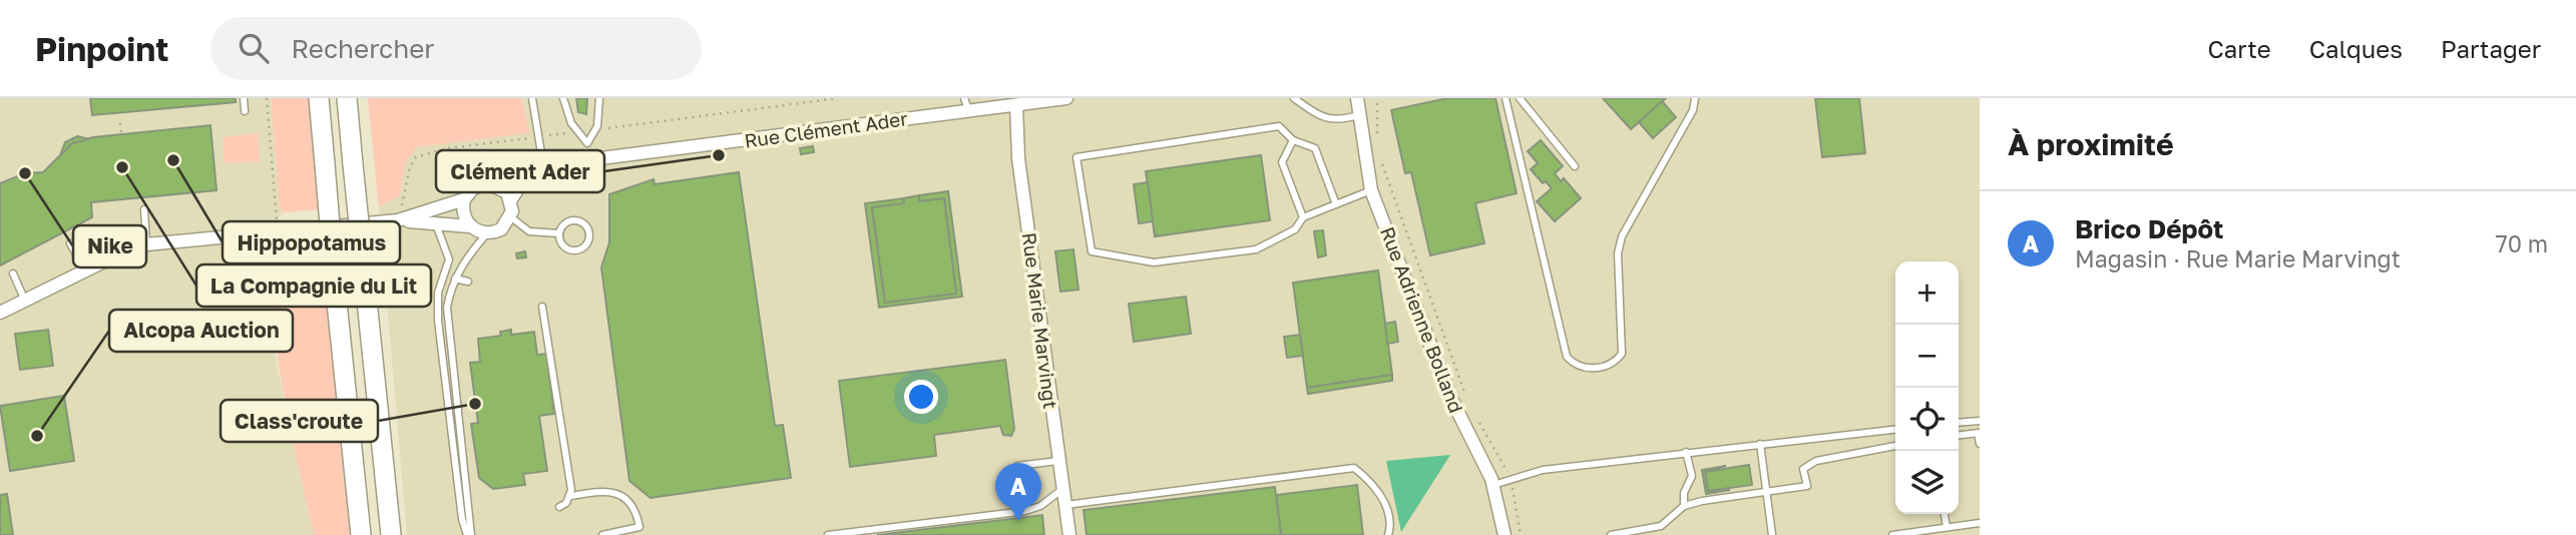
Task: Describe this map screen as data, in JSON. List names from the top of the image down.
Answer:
{
  "streets": {
    "street": ["Rue Clément Ader", "Rue Adrienne Bolland", "Rue Marie Marvingt"]
  },
  "crossings": [
    ["Rue Clément Ader", "Rue Marie Marvingt"]
  ],
  "places": [
    "Clément Ader",
    "Hippopotamus",
    "La Compagnie du Lit",
    "Nike",
    "Class'croute",
    "Alcopa Auction"
  ],
  "page": {
    "header": "Pinpoint",
    "search": "Rechercher",
    "nav": ["Carte", "Calques", "Partager"],
    "heading": "À proximité",
    "list": [
      {
        "mark": "A",
        "name": "Brico Dépôt",
        "note": "Magasin · Rue Marie Marvingt",
        "value": "70 m"
      }
    ],
    "map_buttons": ["+", "−"],
    "pins": "A"
  }
}
